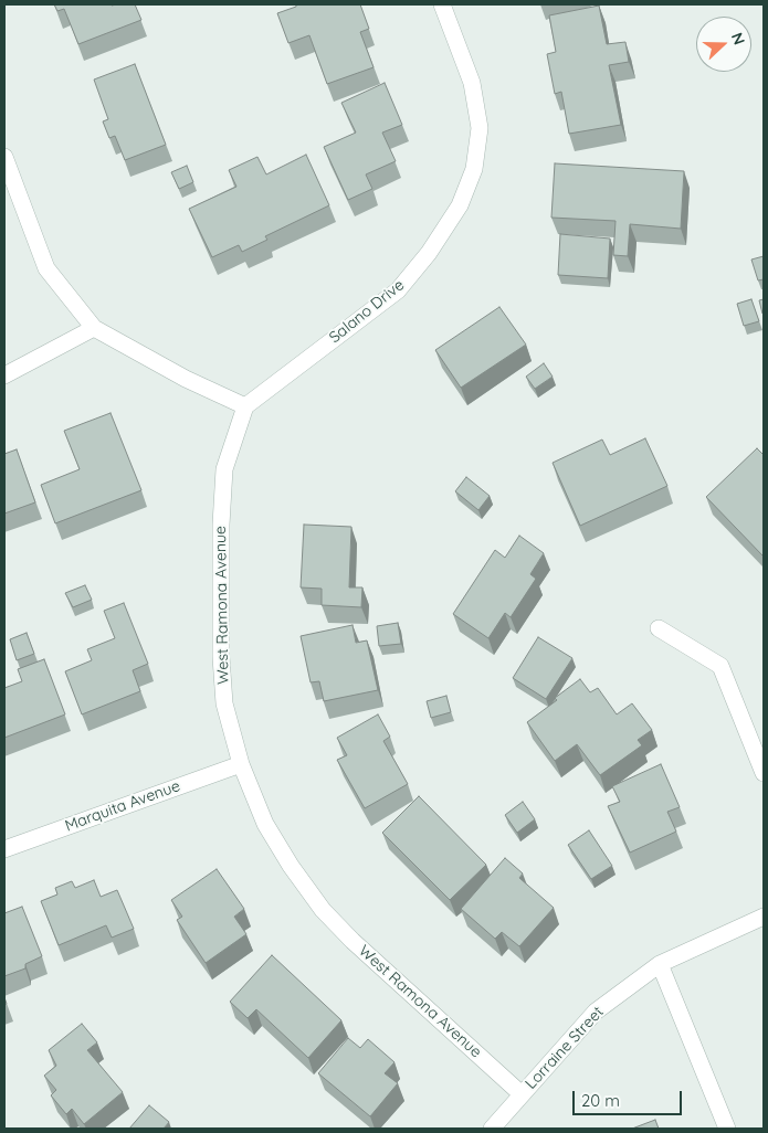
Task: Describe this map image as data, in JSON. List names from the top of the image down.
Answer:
{
  "streets": {
    "street": [
      "Salano Drive",
      "West Ramona Avenue",
      "Marquita Avenue",
      "Lorraine Street"
    ]
  },
  "crossings": [
    ["Salano Drive", "West Ramona Avenue"],
    ["West Ramona Avenue", "Marquita Avenue"],
    ["West Ramona Avenue", "Lorraine Street"]
  ],
  "scale_bar": "20 m",
  "north": "right"
}
